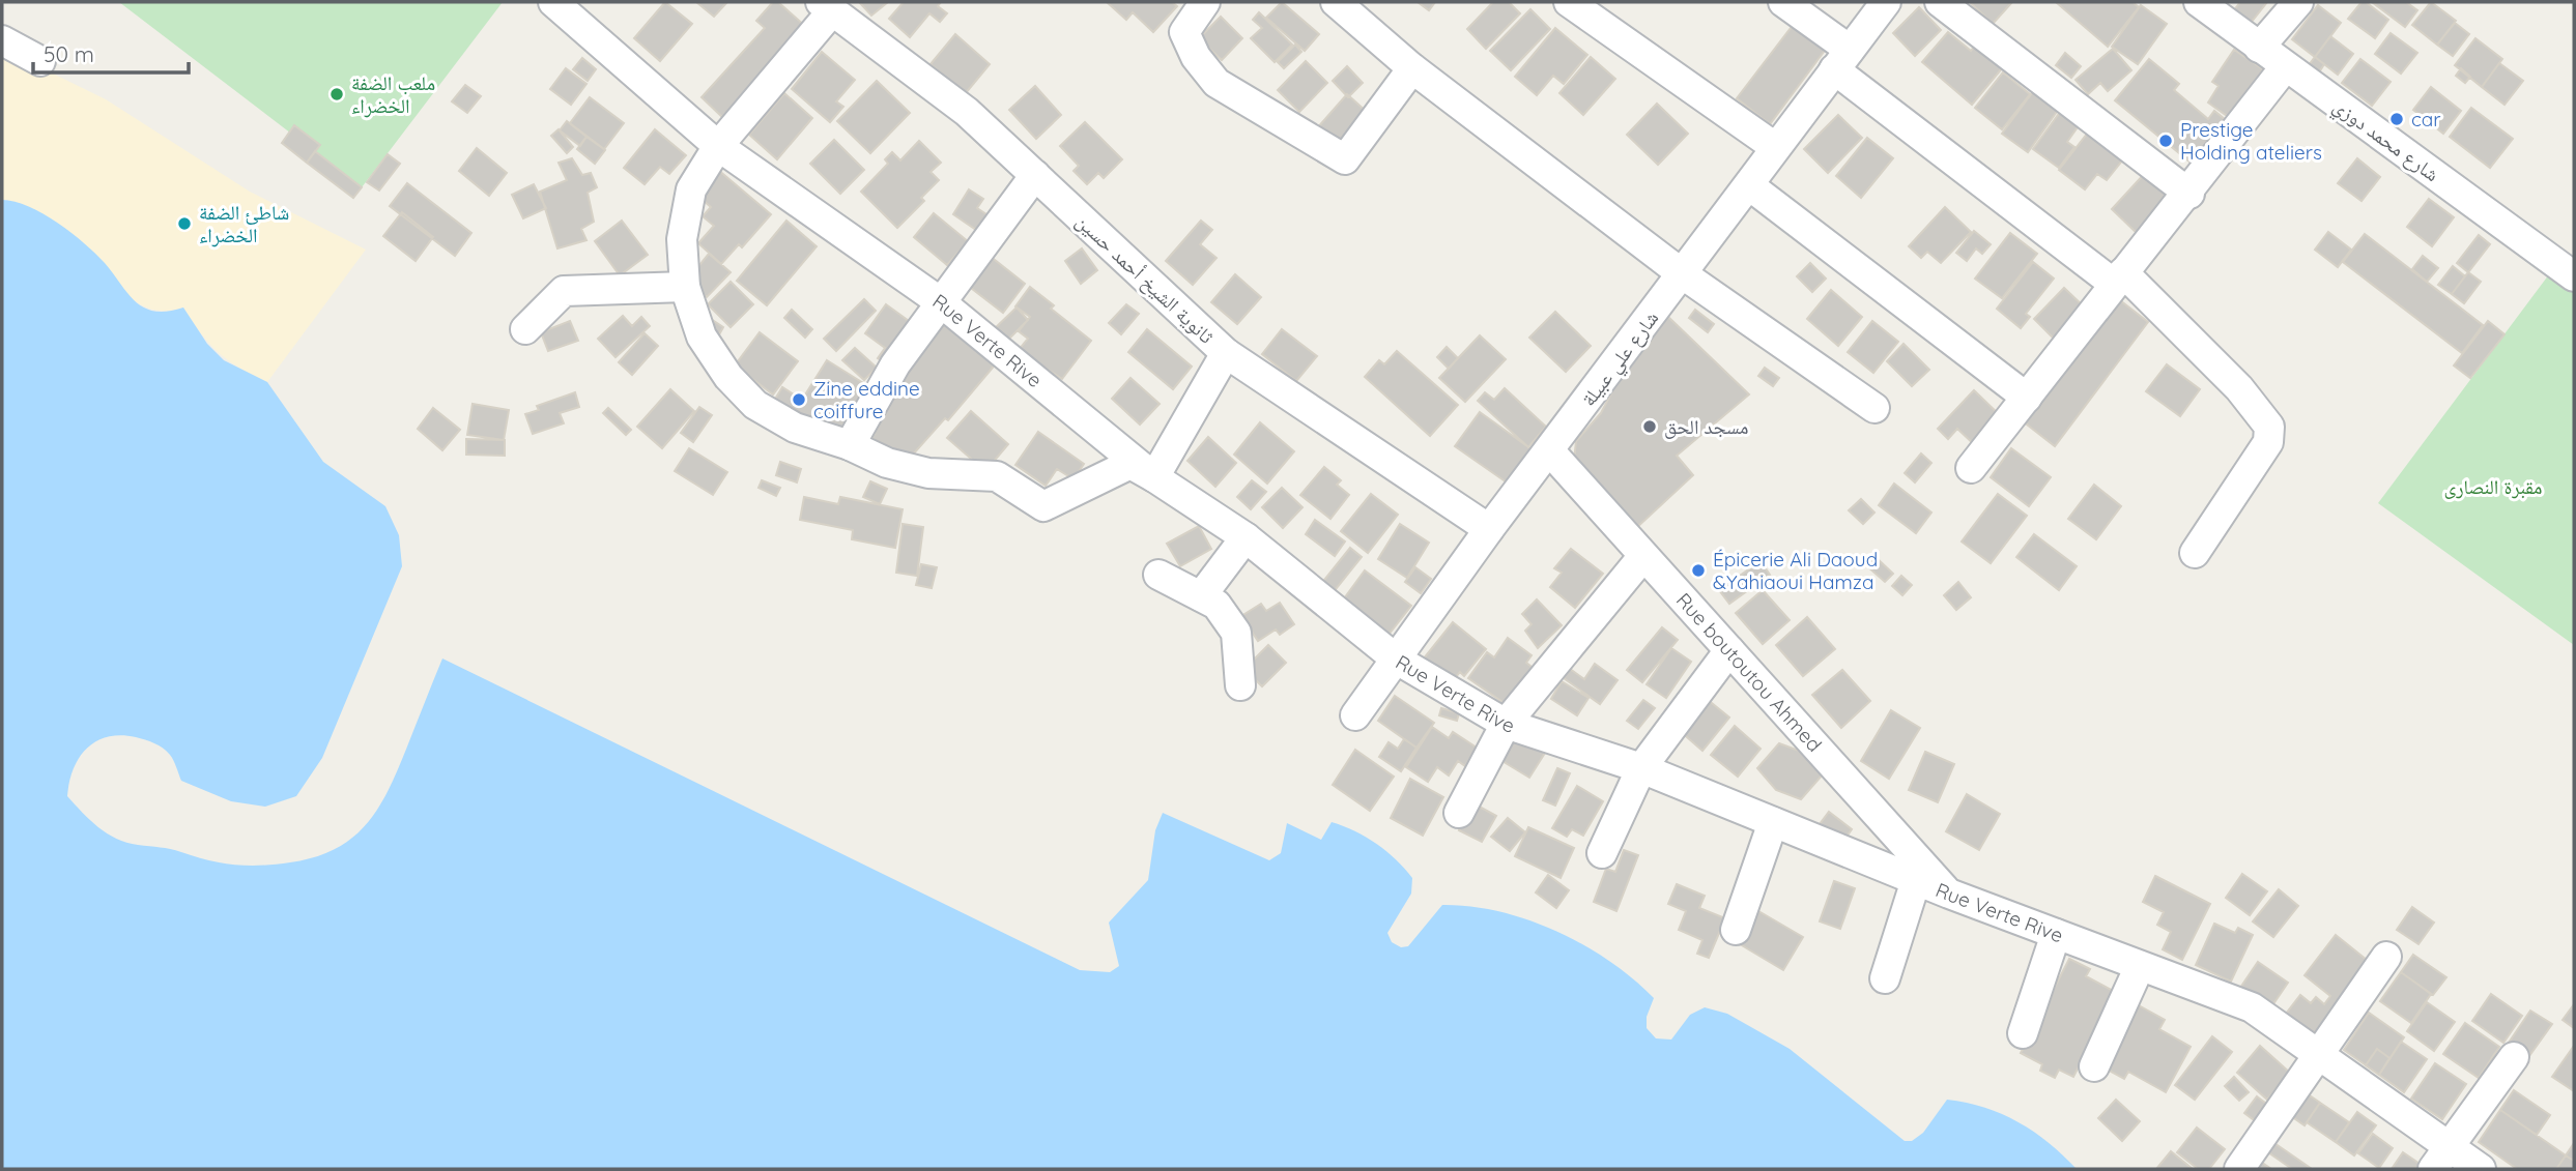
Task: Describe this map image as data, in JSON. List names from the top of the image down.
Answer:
{
  "streets": {
    "street": [
      "شارع محمد دوزي",
      "ثانوية الشيخ أحمد حسين",
      "Rue Verte Rive",
      "شارع علي عبيلة",
      "Rue boutoutou Ahmed"
    ]
  },
  "crossings": [
    ["ثانوية الشيخ أحمد حسين", "شارع علي عبيلة"],
    ["Rue Verte Rive", "شارع علي عبيلة"],
    ["Rue Verte Rive", "Rue boutoutou Ahmed"],
    ["شارع علي عبيلة", "Rue boutoutou Ahmed"]
  ],
  "parks": ["مقبرة النصارى"],
  "places": [
    "ملعب الضفة الخضراء",
    "car",
    "Prestige Holding ateliers",
    "شاطئ الضفة الخضراء",
    "Zine eddine coiffure",
    "مسجد الحق",
    "Épicerie Ali Daoud &Yahiaoui Hamza"
  ],
  "scale_bar": "50 m"
}
